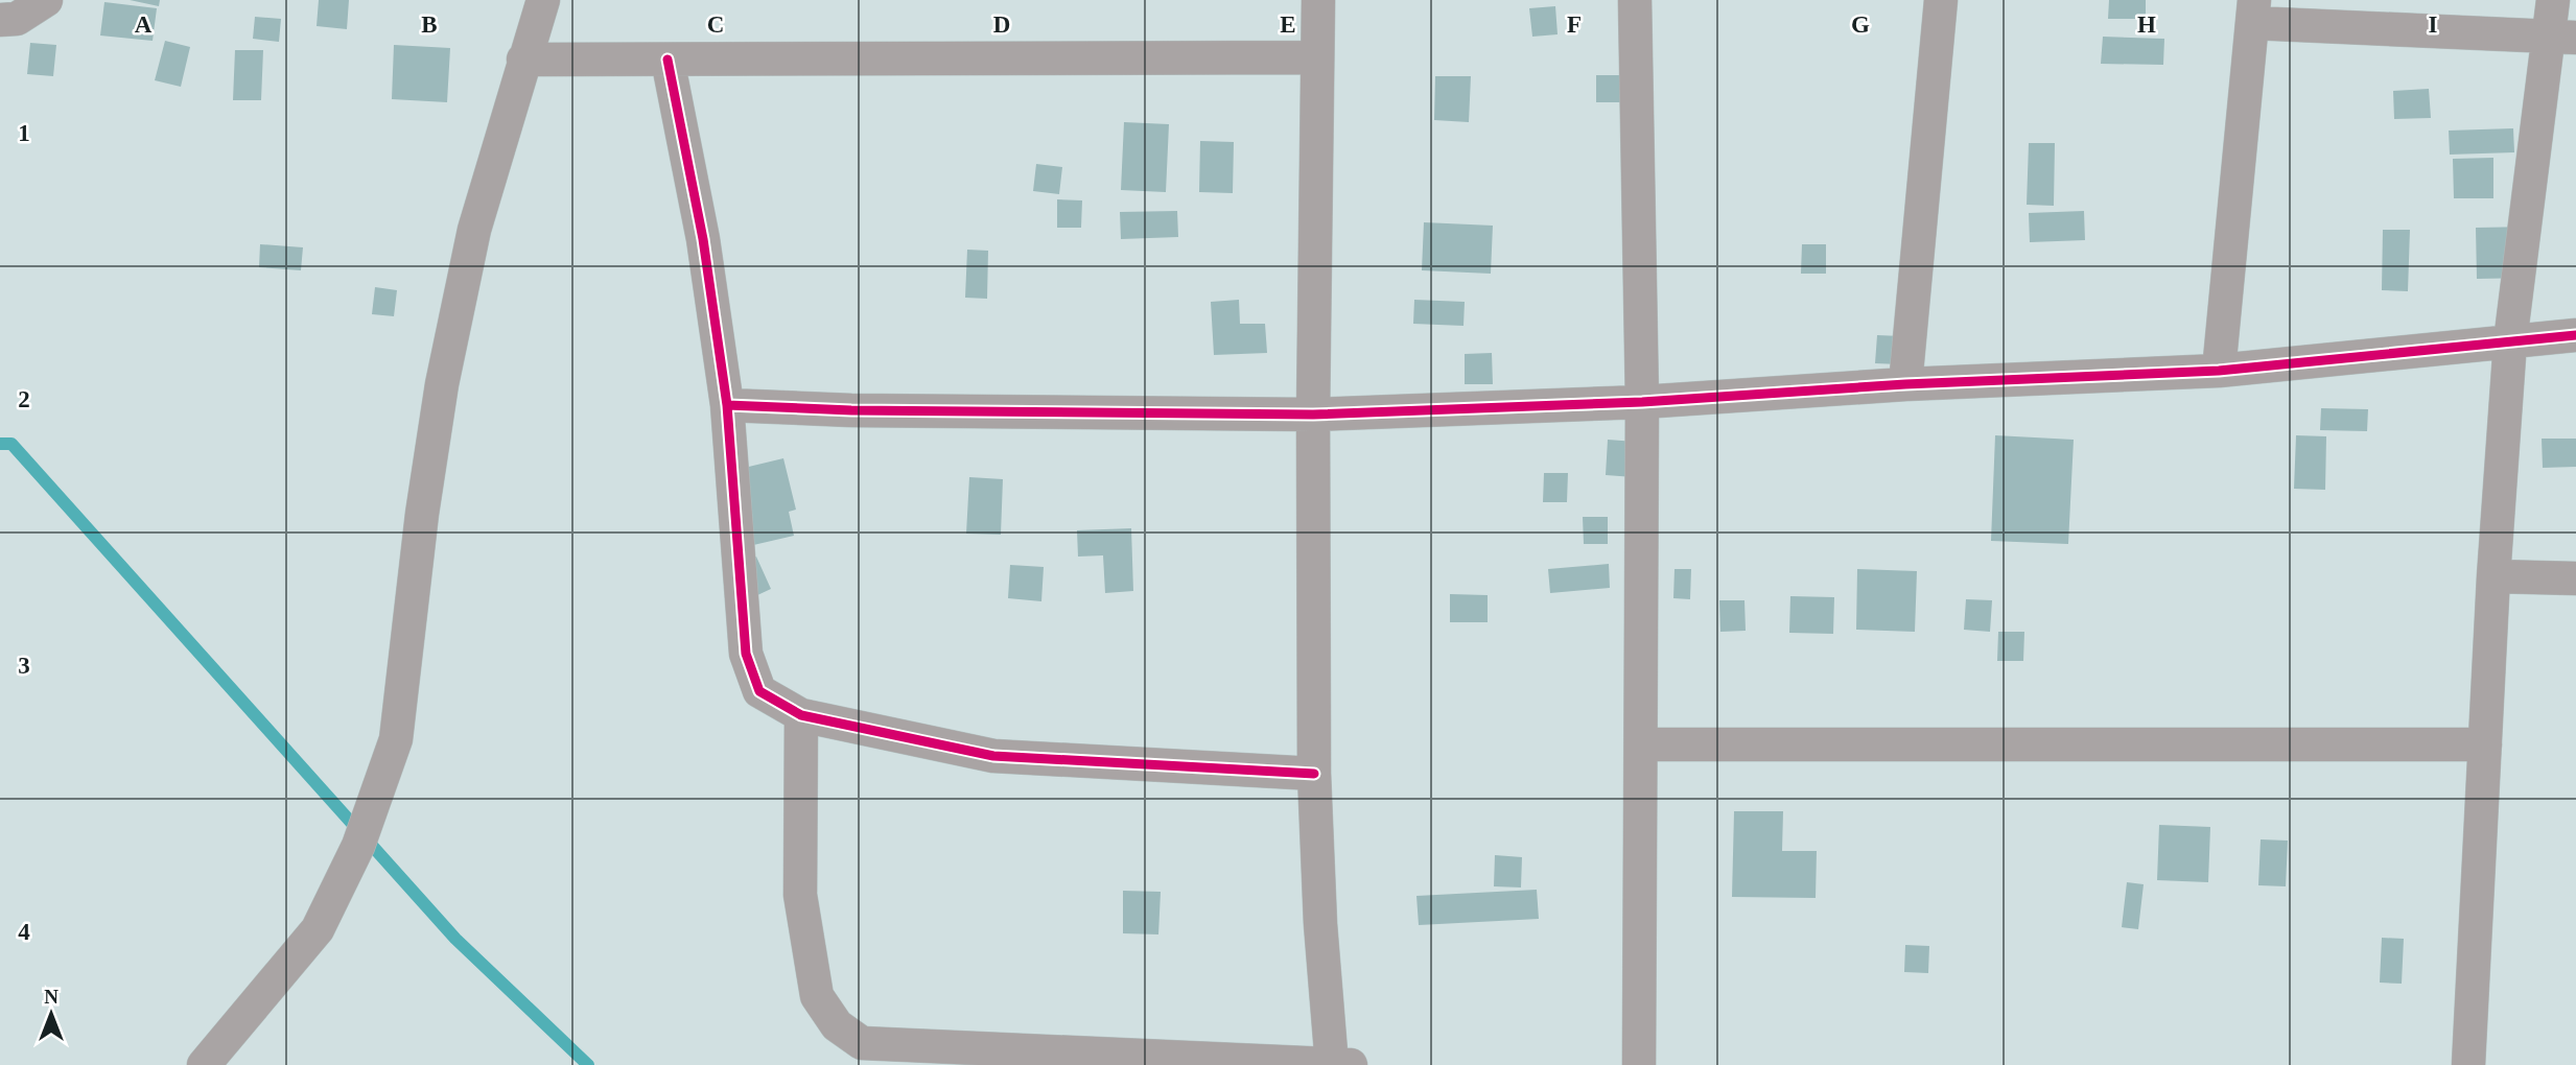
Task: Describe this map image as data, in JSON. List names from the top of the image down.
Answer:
{
  "north": "top",
  "grid": {
    "columns": [
      "A",
      "B",
      "C",
      "D",
      "E",
      "F",
      "G",
      "H",
      "I"
    ],
    "rows": [
      "1",
      "2",
      "3",
      "4"
    ]
  }
}
